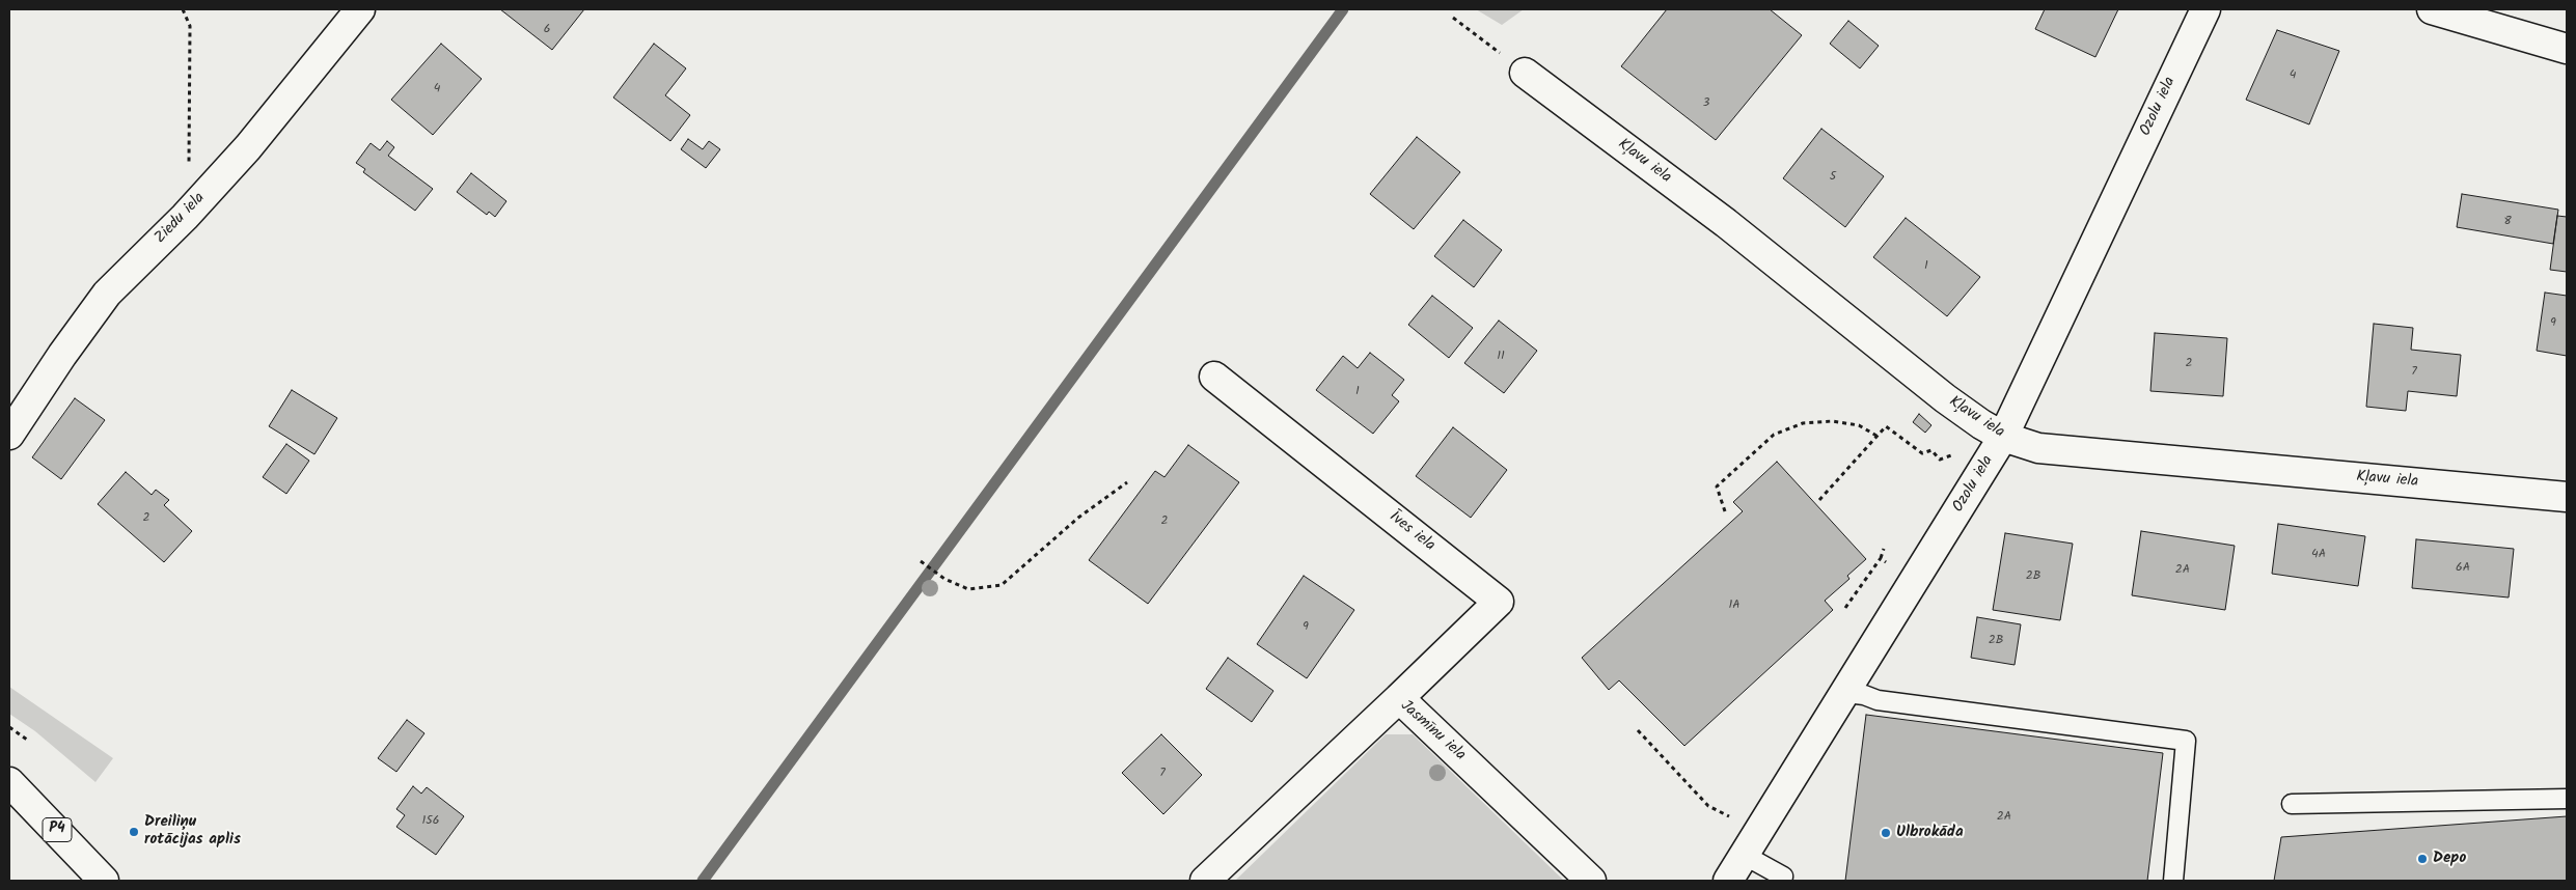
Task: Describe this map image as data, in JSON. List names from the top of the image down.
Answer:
{
  "streets": {
    "street": [
      "Ozolu iela",
      "Kļavu iela",
      "Ziedu iela",
      "Īves iela",
      "Jasmīnu iela",
      "P4"
    ]
  },
  "crossings": [
    ["Ozolu iela", "Kļavu iela"],
    ["Īves iela", "Jasmīnu iela"]
  ],
  "places": ["Dreiliņu rotācijas aplis", "Ulbrokāda", "Depo"],
  "house_numbers": [
    "6",
    "4",
    "4",
    "3",
    "5",
    "8",
    "1",
    "9",
    "11",
    "2",
    "7",
    "1",
    "2",
    "2",
    "4A",
    "6A",
    "2A",
    "2B",
    "1A",
    "9",
    "2B",
    "7",
    "2A",
    "156"
  ]
}
